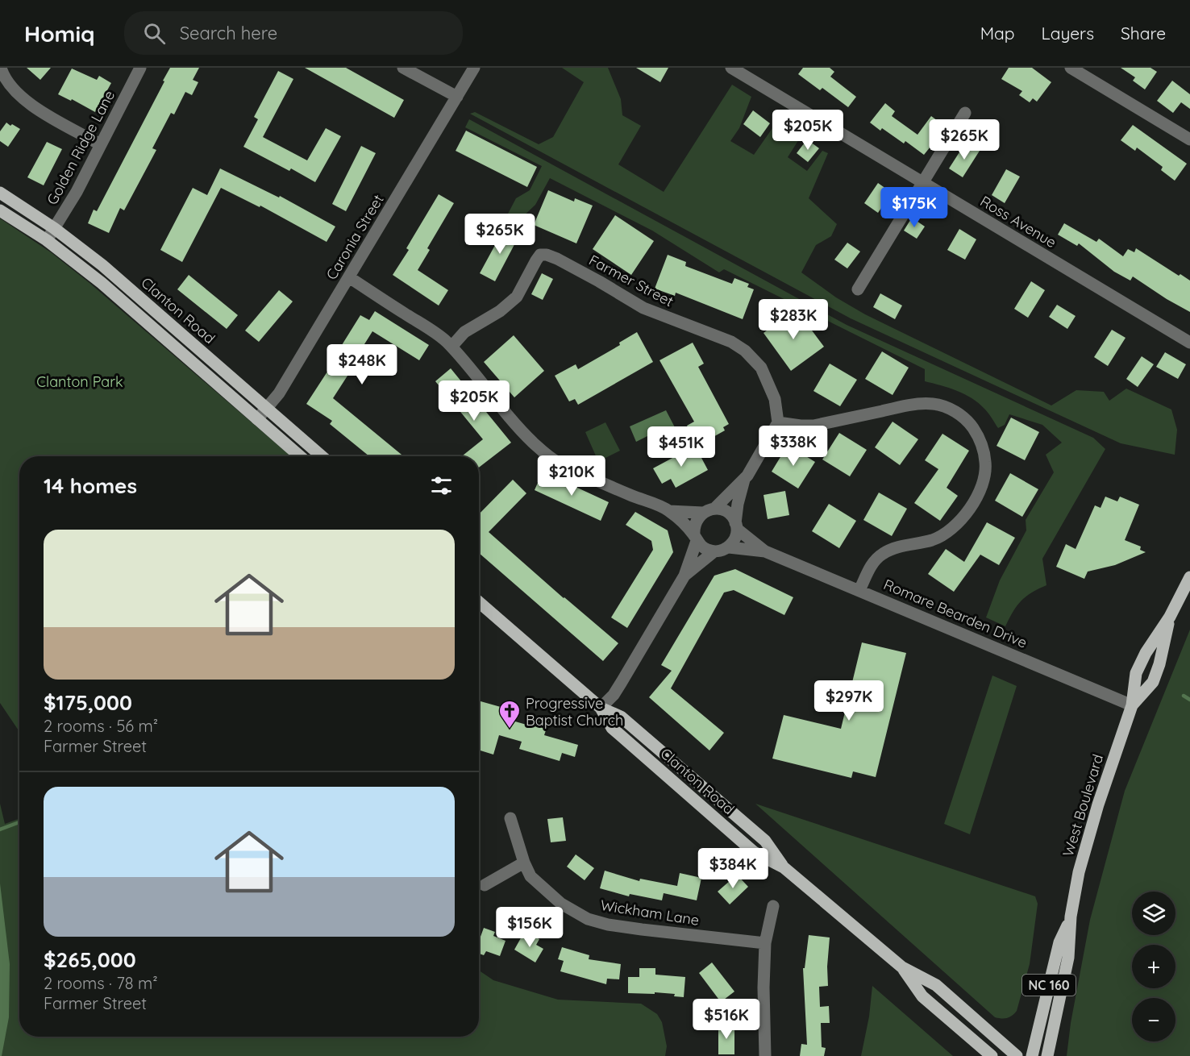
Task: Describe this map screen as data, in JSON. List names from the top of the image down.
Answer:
{
  "streets": {
    "main road": ["Clanton Road", "West Boulevard", "NC 160"],
    "street": [
      "Golden Ridge Lane",
      "Ross Avenue",
      "Caronia Street",
      "Farmer Street",
      "Romare Bearden Drive",
      "Wickham Lane"
    ]
  },
  "crossings": [
    ["Golden Ridge Lane", "Clanton Road"],
    ["Caronia Street", "Clanton Road"],
    ["Romare Bearden Drive", "West Boulevard"]
  ],
  "parks": ["Clanton Park"],
  "places": {
    "church": ["Progressive Baptist Church"]
  },
  "page": {
    "header": "Homiq",
    "search": "Search here",
    "nav": ["Map", "Layers", "Share"],
    "price": [
      "$205K",
      "$265K",
      "$175K",
      "$265K",
      "$283K",
      "$248K",
      "$205K",
      "$338K",
      "$451K",
      "$210K",
      "$297K",
      "$384K",
      "$156K",
      "$516K"
    ],
    "heading": "14 homes",
    "list": [
      {
        "name": "$175,000",
        "note": "2 rooms · 56 m² · Farmer Street"
      },
      {
        "name": "$265,000",
        "note": "2 rooms · 78 m² · Farmer Street"
      }
    ],
    "map_buttons": ["+", "−"]
  }
}
